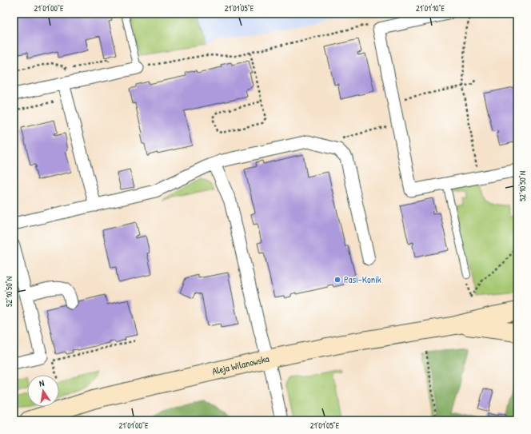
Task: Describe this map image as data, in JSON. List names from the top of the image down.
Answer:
{
  "streets": {
    "main road": ["Aleja Wilanowska"]
  },
  "places": ["Pasi-Konik"],
  "north": "top",
  "coordinates": [
    "21°01'00\"E",
    "21°01'05\"E",
    "21°01'10\"E",
    "52°10'50\"N"
  ]
}
